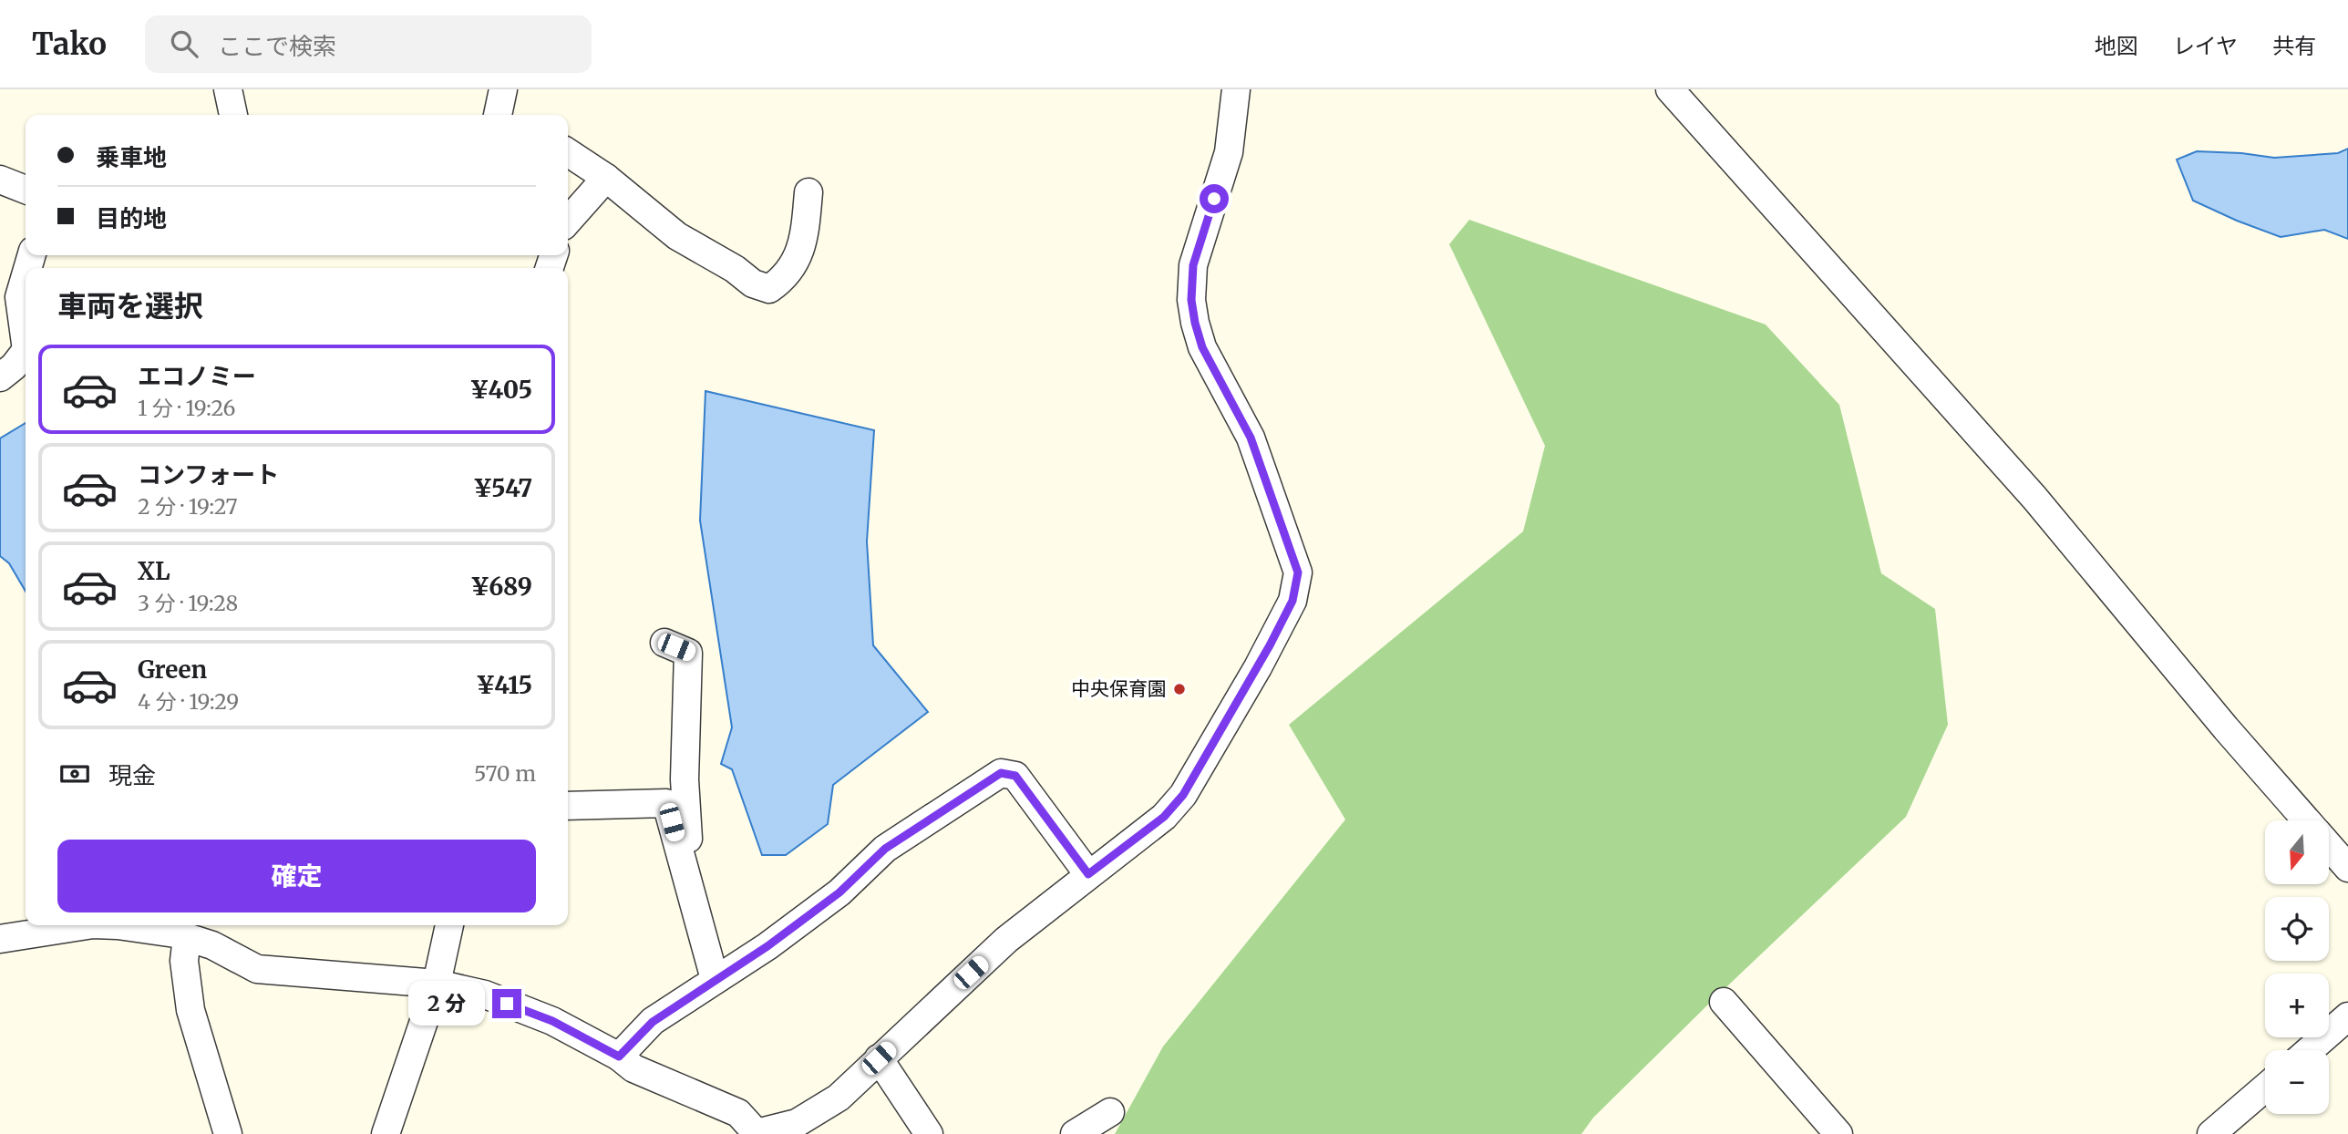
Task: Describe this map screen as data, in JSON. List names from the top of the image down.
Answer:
{
  "places": ["中央保育園"],
  "north": "bottom",
  "page": {
    "header": "Tako",
    "search": "ここで検索",
    "nav": ["地図", "レイヤ", "共有"],
    "banner": ["乗車地", "目的地"],
    "heading": "車両を選択",
    "list": [
      {
        "name": "エコノミー",
        "note": "1 分 · 19:26",
        "value": "¥405"
      },
      {
        "name": "コンフォート",
        "note": "2 分 · 19:27",
        "value": "¥547"
      },
      {
        "name": "XL",
        "note": "3 分 · 19:28",
        "value": "¥689"
      },
      {
        "name": "Green",
        "note": "4 分 · 19:29",
        "value": "¥415"
      }
    ],
    "pay": ["現金", "570 m"],
    "map_buttons": ["+", "−"],
    "buttons": "確定",
    "bubble": "2 分"
  }
}
